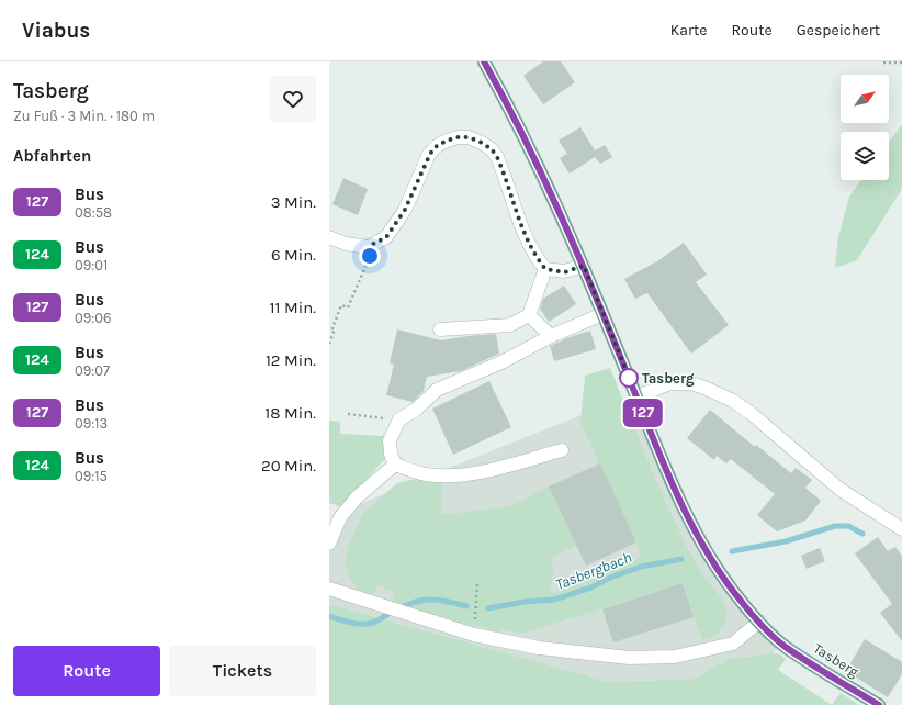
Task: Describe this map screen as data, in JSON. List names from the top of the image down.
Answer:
{
  "streets": {
    "main road": ["Tasberg"]
  },
  "water": ["Tasbergbach"],
  "places": ["Tasberg"],
  "lines": ["bus line 127"],
  "north": "top right",
  "page": {
    "header": "Viabus",
    "nav": ["Karte", "Route", "Gespeichert"],
    "heading": [
      ["Tasberg", "Zu Fuß · 3 Min. · 180 m"],
      "Abfahrten"
    ],
    "on_map": "127",
    "list": [
      {
        "mark": "127",
        "name": "Bus",
        "note": "08:58",
        "value": "3 Min."
      },
      {
        "mark": "124",
        "name": "Bus",
        "note": "09:01",
        "value": "6 Min."
      },
      {
        "mark": "127",
        "name": "Bus",
        "note": "09:06",
        "value": "11 Min."
      },
      {
        "mark": "124",
        "name": "Bus",
        "note": "09:07",
        "value": "12 Min."
      },
      {
        "mark": "127",
        "name": "Bus",
        "note": "09:13",
        "value": "18 Min."
      },
      {
        "mark": "124",
        "name": "Bus",
        "note": "09:15",
        "value": "20 Min."
      }
    ],
    "buttons": ["Route", "Tickets"]
  }
}
